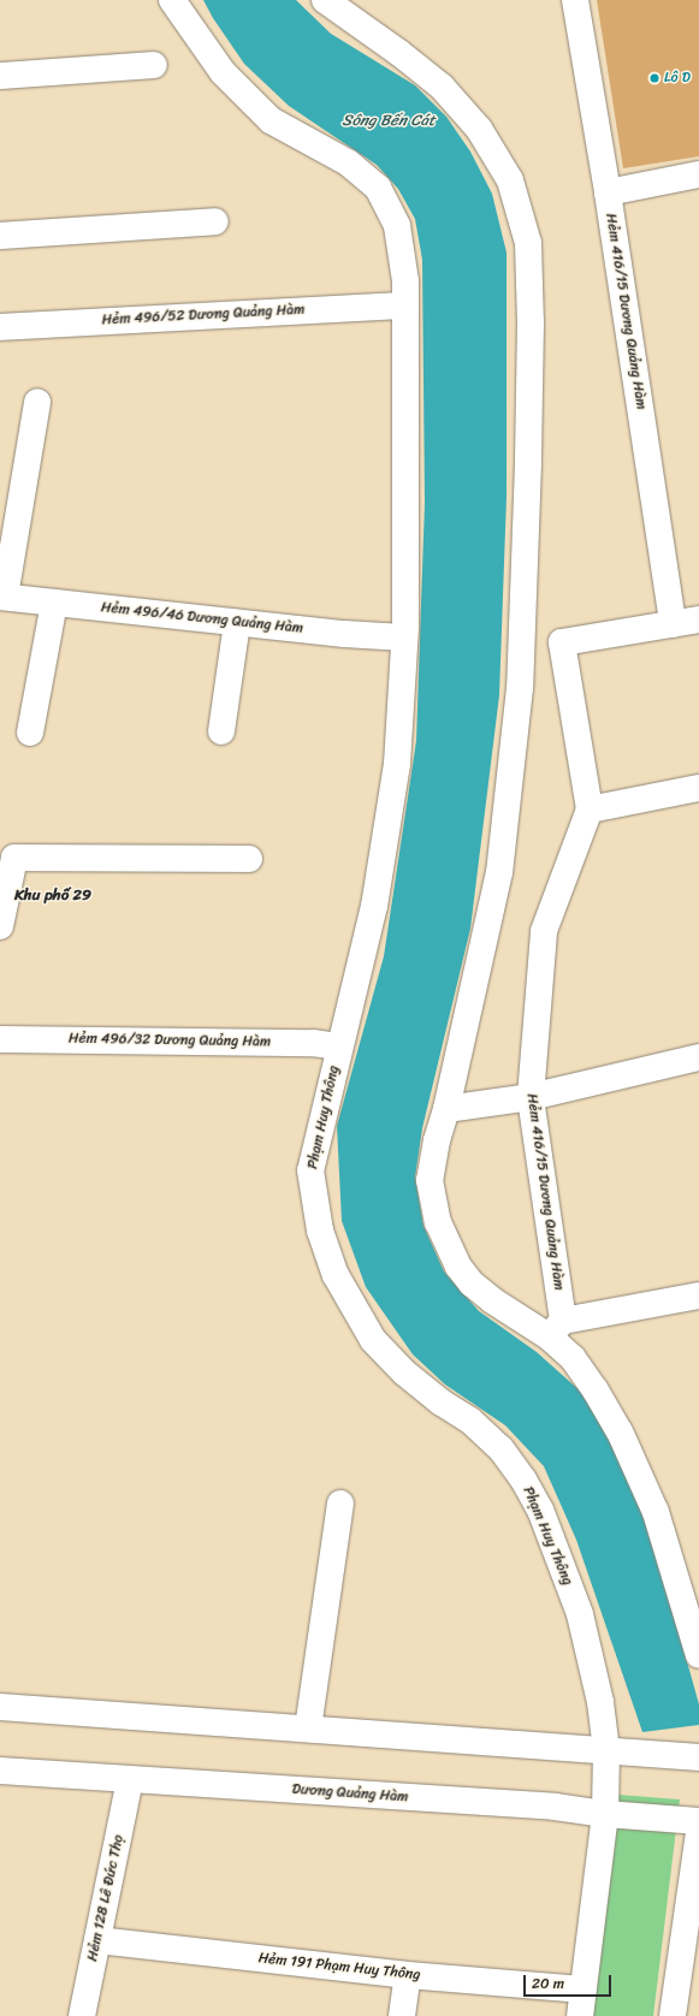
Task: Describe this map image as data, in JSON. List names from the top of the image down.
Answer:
{
  "streets": {
    "street": [
      "Hẻm 416/15 Dương Quảng Hàm",
      "Hẻm 496/52 Dương Quảng Hàm",
      "Hẻm 496/46 Dương Quảng Hàm",
      "Hẻm 496/32 Dương Quảng Hàm",
      "Phạm Huy Thông",
      "Dương Quảng Hàm",
      "Hẻm 128 Lê Đức Thọ",
      "Hẻm 191 Phạm Huy Thông"
    ]
  },
  "crossings": [
    ["Hẻm 496/52 Dương Quảng Hàm", "Phạm Huy Thông"],
    ["Hẻm 496/46 Dương Quảng Hàm", "Phạm Huy Thông"],
    ["Hẻm 496/32 Dương Quảng Hàm", "Phạm Huy Thông"],
    ["Phạm Huy Thông", "Dương Quảng Hàm"],
    ["Phạm Huy Thông", "Hẻm 191 Phạm Huy Thông"],
    ["Dương Quảng Hàm", "Hẻm 128 Lê Đức Thọ"],
    ["Hẻm 128 Lê Đức Thọ", "Hẻm 191 Phạm Huy Thông"]
  ],
  "districts": ["Khu phố 29"],
  "water": ["Sông Bến Cát"],
  "places": ["Lô D"],
  "scale_bar": "20 m"
}
